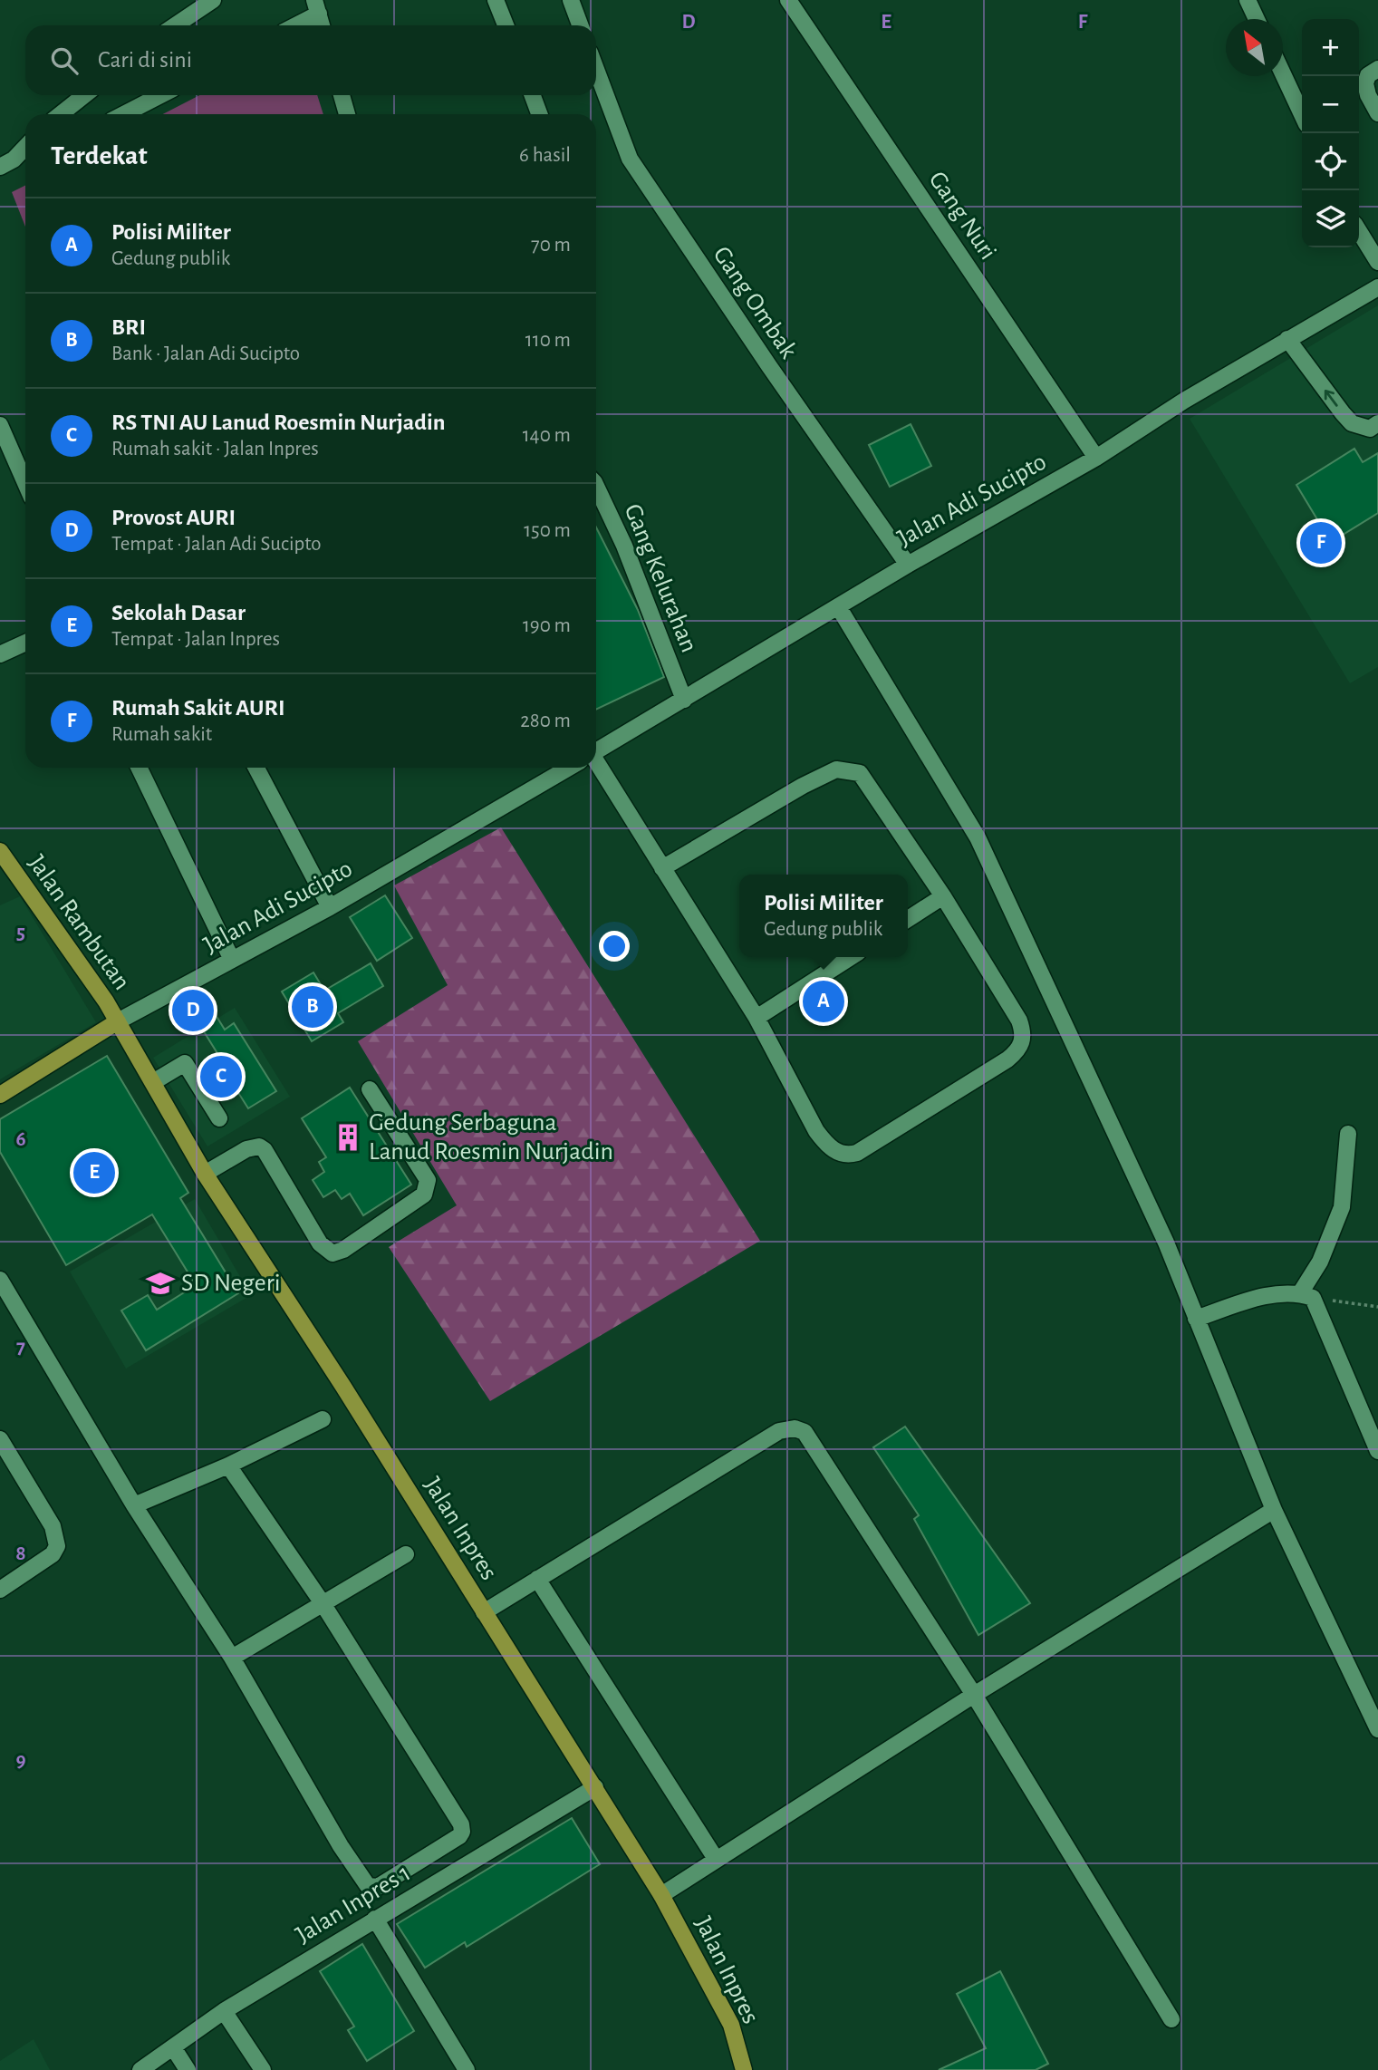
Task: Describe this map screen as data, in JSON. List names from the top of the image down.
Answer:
{
  "streets": {
    "main road": ["Jalan Adi Sucipto", "Jalan Rambutan", "Jalan Inpres"],
    "street": [
      "Gang Nuri",
      "Gang Ombak",
      "Gang Kelurahan",
      "Jalan Inpres 1"
    ]
  },
  "crossings": [
    ["Gang Nuri", "Jalan Adi Sucipto"],
    ["Gang Ombak", "Jalan Adi Sucipto"],
    ["Jalan Adi Sucipto", "Gang Kelurahan"],
    ["Jalan Adi Sucipto", "Jalan Rambutan"],
    ["Jalan Adi Sucipto", "Jalan Inpres"],
    ["Jalan Rambutan", "Jalan Inpres"],
    ["Jalan Inpres", "Jalan Inpres 1"]
  ],
  "places": {
    "building": ["Gedung Serbaguna Lanud Roesmin Nurjadin"],
    "school or university": ["SD Negeri"]
  },
  "north": "top left",
  "page": {
    "map_buttons": ["+", "−"],
    "search": "Cari di sini",
    "heading": ["Terdekat", "6 hasil"],
    "list": [
      {
        "mark": "A",
        "name": "Polisi Militer",
        "note": "Gedung publik",
        "value": "70 m"
      },
      {
        "mark": "B",
        "name": "BRI",
        "note": "Bank · Jalan Adi Sucipto",
        "value": "110 m"
      },
      {
        "mark": "C",
        "name": "RS TNI AU Lanud Roesmin Nurjadin",
        "note": "Rumah sakit · Jalan Inpres",
        "value": "140 m"
      },
      {
        "mark": "D",
        "name": "Provost AURI",
        "note": "Tempat · Jalan Adi Sucipto",
        "value": "150 m"
      },
      {
        "mark": "E",
        "name": "Sekolah Dasar",
        "note": "Tempat · Jalan Inpres",
        "value": "190 m"
      },
      {
        "mark": "F",
        "name": "Rumah Sakit AURI",
        "note": "Rumah sakit",
        "value": "280 m"
      }
    ],
    "pins": [
      "F",
      "A",
      "B",
      "D",
      "C",
      "E"
    ],
    "popup": ["Polisi Militer", "Gedung publik"]
  },
  "grid": {
    "columns": ["D", "E", "F"],
    "rows": [
      "5",
      "6",
      "7",
      "8",
      "9"
    ]
  }
}
